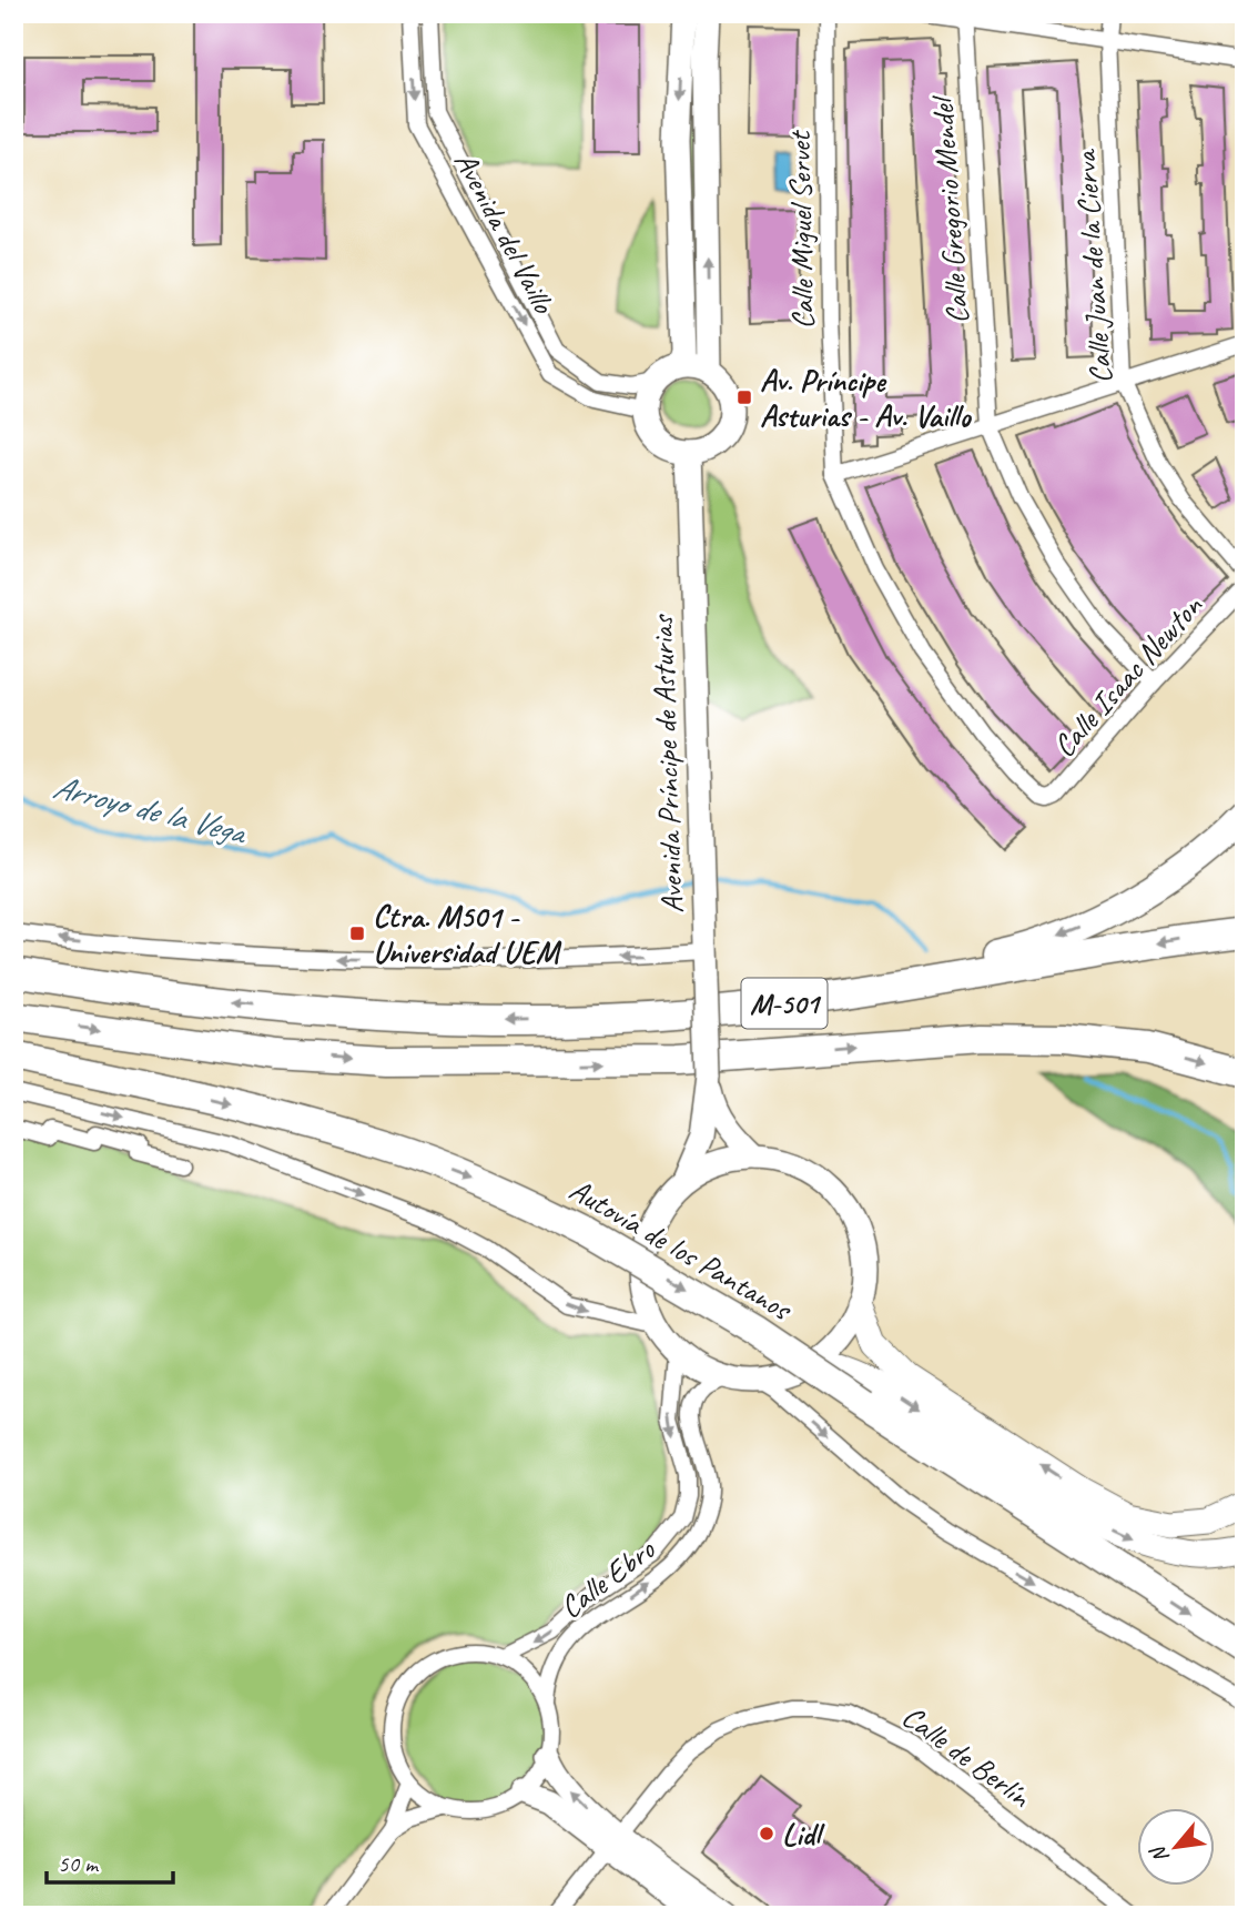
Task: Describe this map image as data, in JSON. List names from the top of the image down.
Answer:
{
  "streets": {
    "highway": ["M-501", "Autovía de los Pantanos"],
    "street": [
      "Calle Gregorio Mendel",
      "Calle Miguel Servet",
      "Avenida del Vaillo",
      "Calle Juan de la Cierva",
      "Calle Isaac Newton",
      "Avenida Príncipe de Asturias",
      "Calle Ebro",
      "Calle de Berlín"
    ]
  },
  "crossings": [
    ["Calle Gregorio Mendel", "Calle Isaac Newton"],
    ["Calle Miguel Servet", "Calle Isaac Newton"],
    ["Avenida del Vaillo", "Avenida Príncipe de Asturias"],
    ["Avenida Príncipe de Asturias", "Calle Ebro"]
  ],
  "water": ["Arroyo de la Vega"],
  "places": {
    "transit": ["Av. Príncipe Asturias - Av. Vaillo", "Ctra. M501 - Universidad UEM"],
    "other": ["Lidl"]
  },
  "scale_bar": "50 m",
  "north": "bottom left"
}
